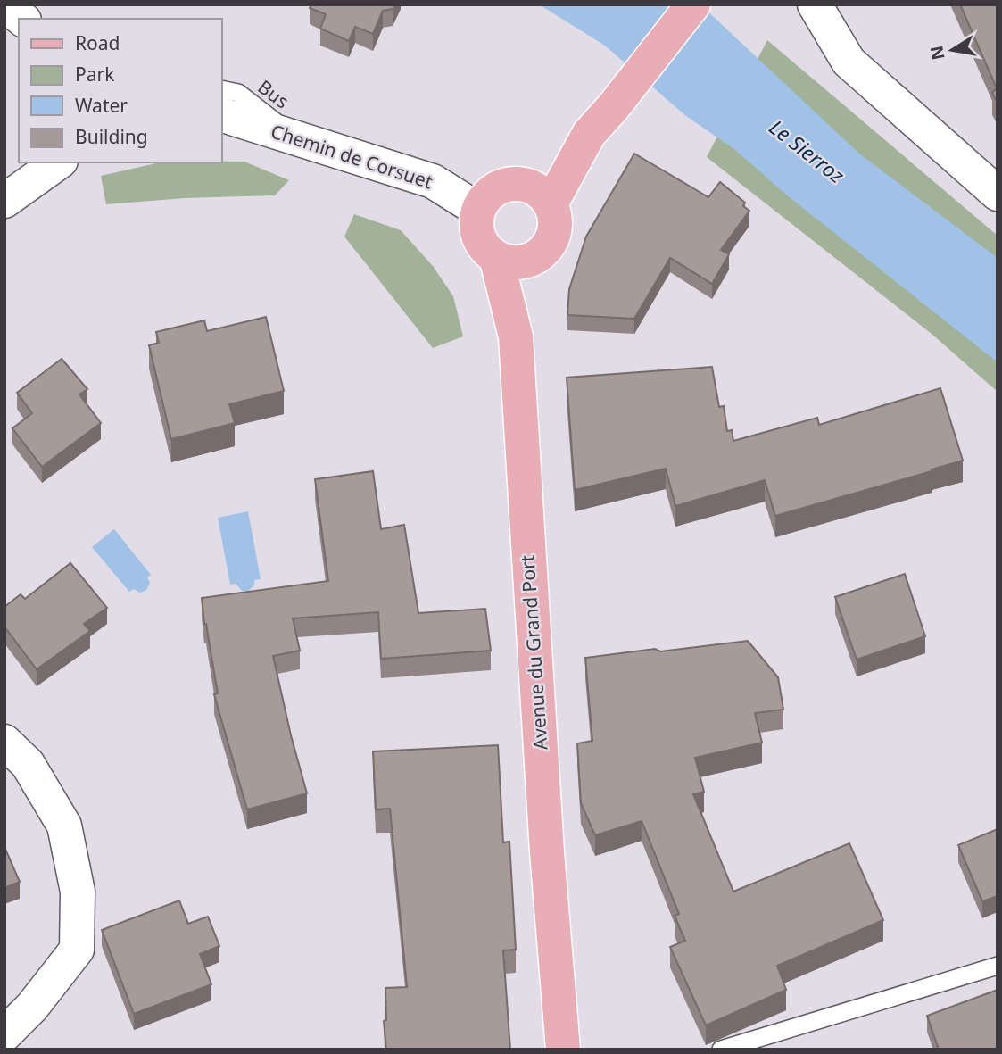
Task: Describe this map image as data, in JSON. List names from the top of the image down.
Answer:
{
  "streets": {
    "main road": ["Avenue du Grand Port"],
    "street": ["Chemin de Corsuet"],
    "lane": ["Bus"]
  },
  "crossings": [
    ["Bus", "Chemin de Corsuet"],
    ["Chemin de Corsuet", "Avenue du Grand Port"]
  ],
  "water": ["Le Sierroz"],
  "legend": [
    "Road",
    "Park",
    "Water",
    "Building"
  ],
  "north": "left"
}
